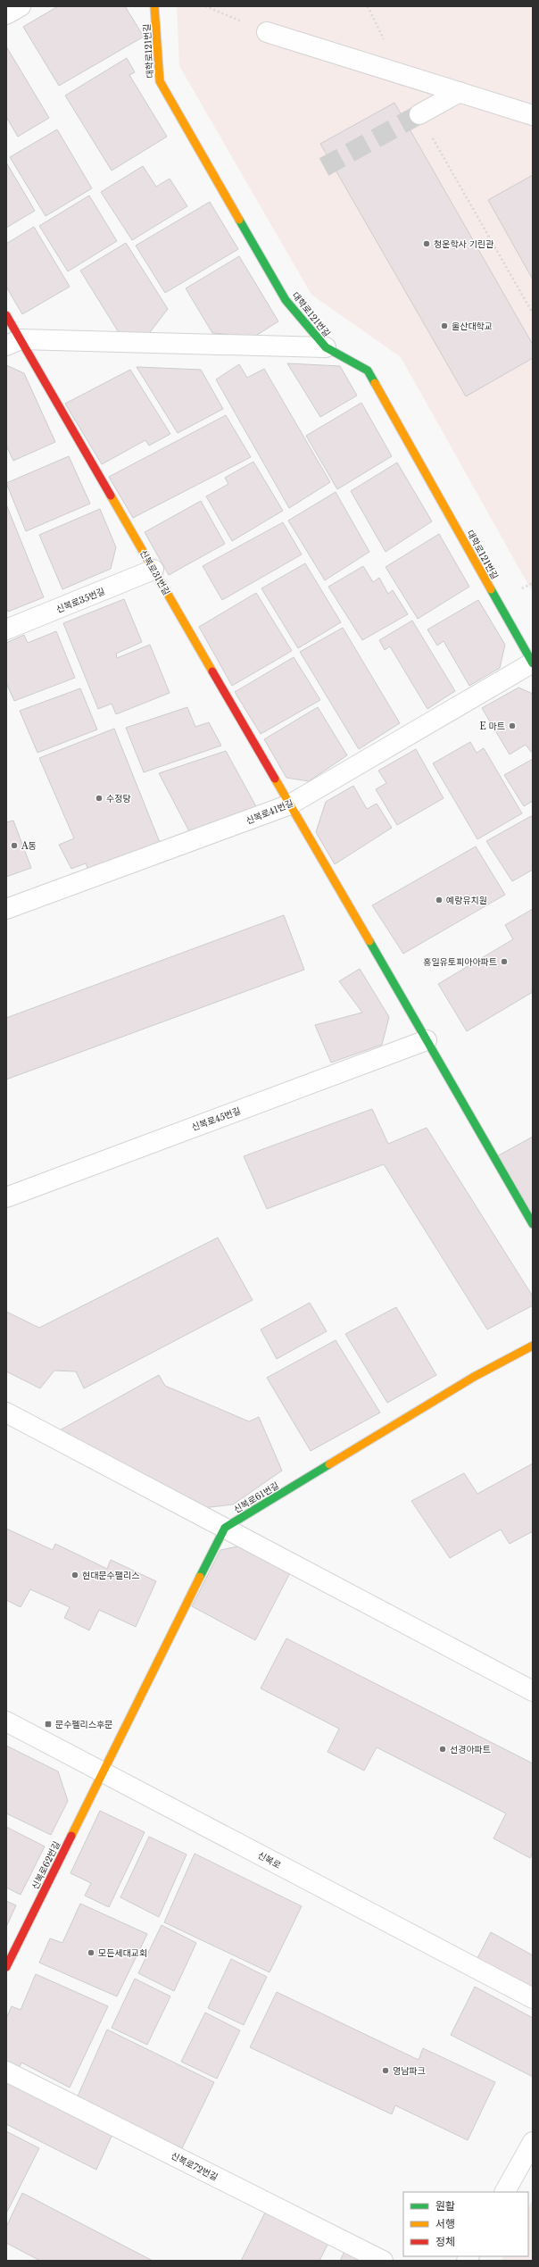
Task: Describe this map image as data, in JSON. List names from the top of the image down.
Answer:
{
  "streets": {
    "street": [
      "대학로121번길",
      "신복로31번길",
      "신복로35번길",
      "신복로41번길",
      "신복로45번길",
      "신복로61번길",
      "신복로",
      "신복로62번길",
      "신복로72번길"
    ]
  },
  "crossings": [
    ["대학로121번길", "신복로41번길"],
    ["신복로31번길", "신복로35번길"],
    ["신복로31번길", "신복로41번길"],
    ["신복로31번길", "신복로45번길"],
    ["신복로", "신복로62번길"]
  ],
  "places": {
    "other": [
      "청운학사 기린관",
      "울산대학교",
      "E 마트",
      "수정탕",
      "A동",
      "예랑유치원",
      "홍일유토피아아파트",
      "현대문수팰리스",
      "선경아파트",
      "모든세대교회",
      "영남파크"
    ],
    "transit": ["문수펠리스후문"]
  },
  "legend": ["원활", "서행", "정체"]
}
